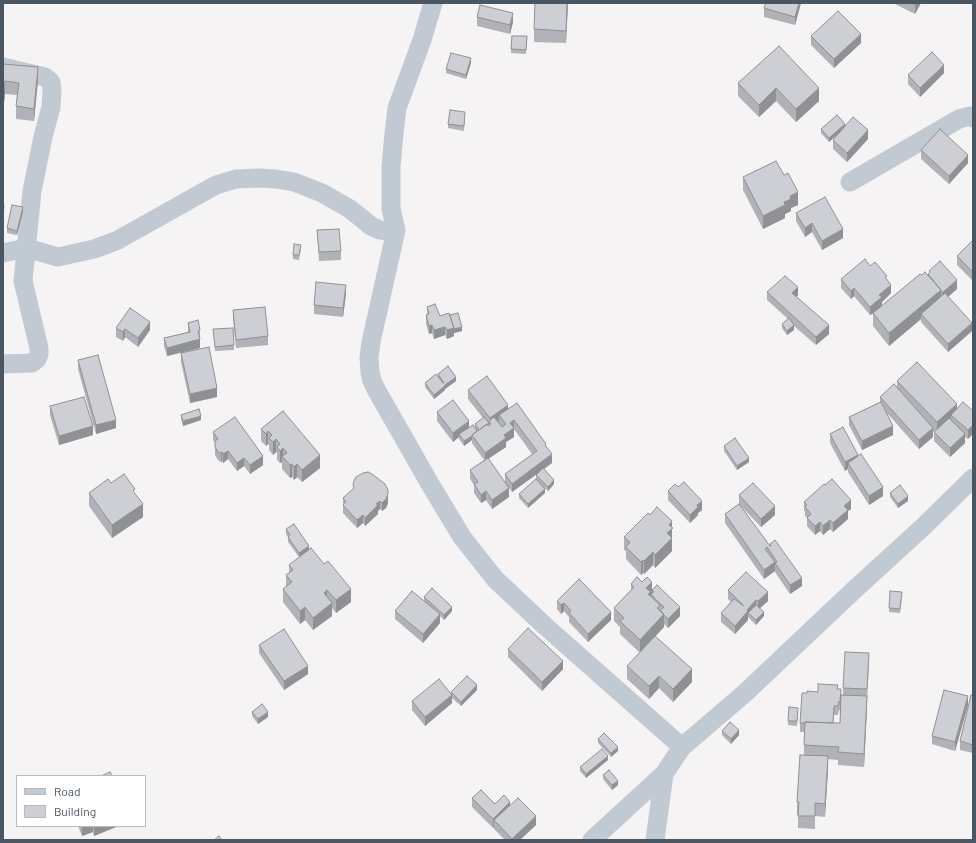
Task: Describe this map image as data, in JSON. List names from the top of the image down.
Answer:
{
  "legend": ["Road", "Building"]
}
